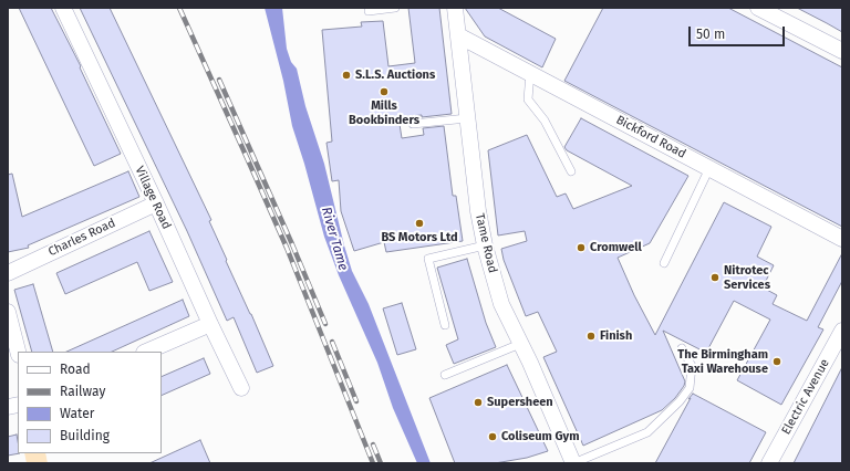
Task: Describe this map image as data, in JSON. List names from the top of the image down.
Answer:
{
  "streets": {
    "street": [
      "Bickford Road",
      "Village Road",
      "Charles Road",
      "Tame Road",
      "Electric Avenue"
    ]
  },
  "crossings": [
    ["Bickford Road", "Tame Road"],
    ["Village Road", "Charles Road"]
  ],
  "water": ["River Tame"],
  "places": [
    "S.L.S. Auctions",
    "Mills Bookbinders",
    "BS Motors Ltd",
    "Cromwell",
    "Nitrotec Services",
    "Finish",
    "The Birmingham Taxi Warehouse",
    "Supersheen",
    "Coliseum Gym"
  ],
  "legend": [
    "Road",
    "Railway",
    "Water",
    "Building"
  ],
  "scale_bar": "50 m"
}
